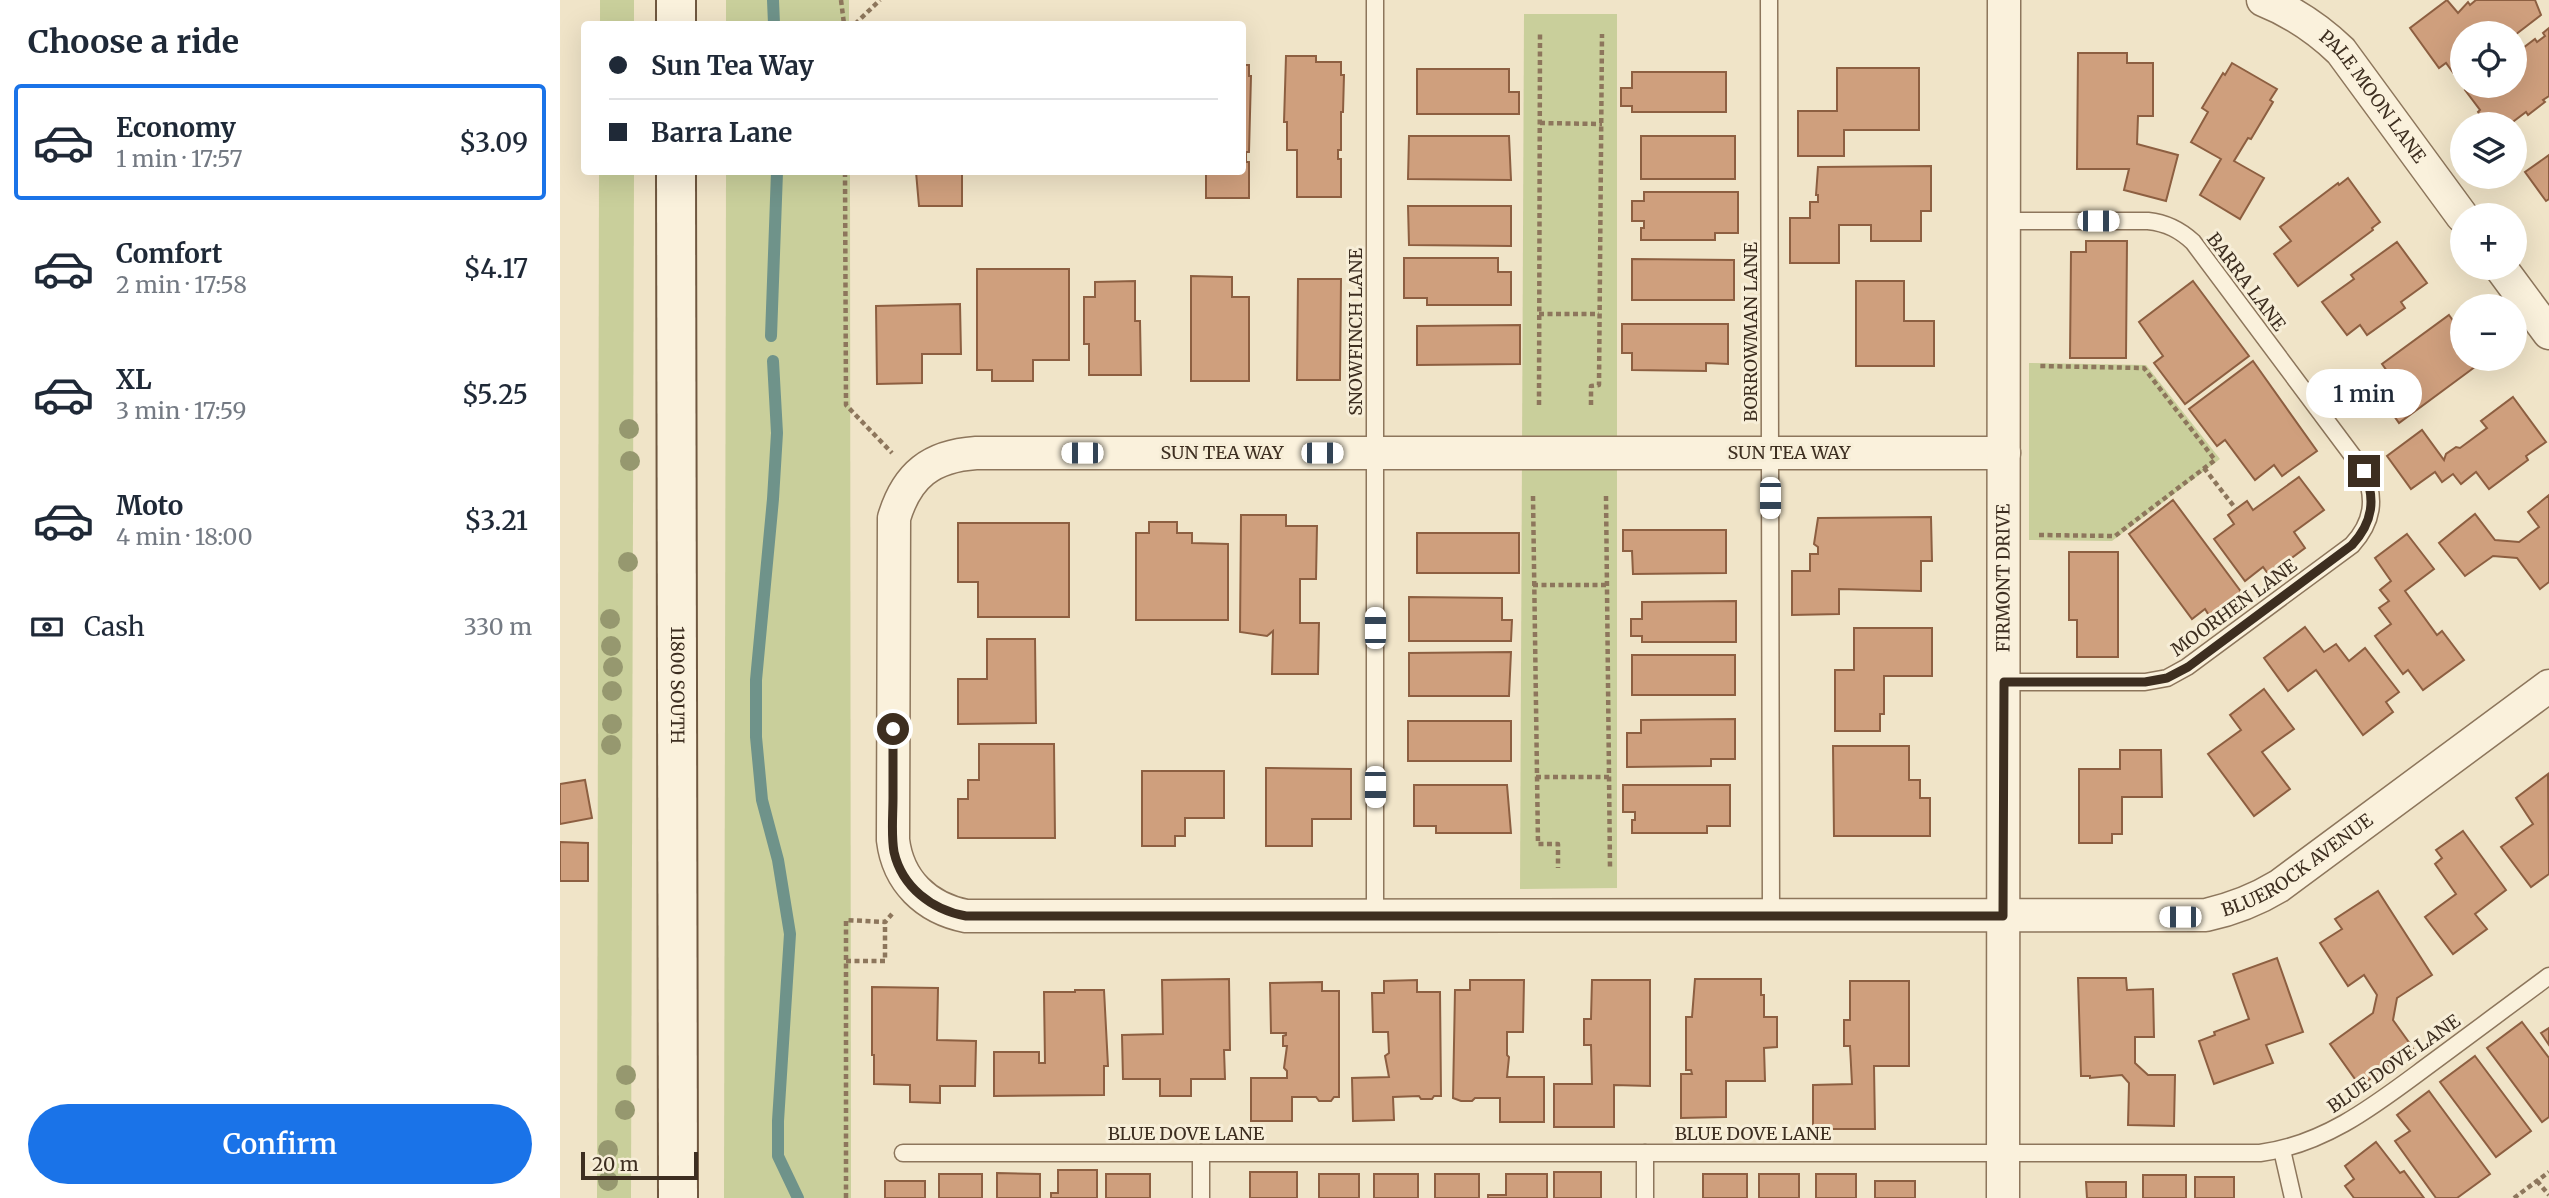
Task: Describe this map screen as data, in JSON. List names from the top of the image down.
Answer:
{
  "streets": {
    "main road": ["11800 SOUTH"],
    "street": [
      "PALE MOON LANE",
      "SUN TEA WAY",
      "FIRMONT DRIVE",
      "BLUEROCK AVENUE"
    ],
    "lane": [
      "BARRA LANE",
      "SNOWFINCH LANE",
      "BORROWMAN LANE",
      "MOORHEN LANE",
      "BLUE DOVE LANE"
    ]
  },
  "crossings": [
    ["BARRA LANE", "FIRMONT DRIVE"],
    ["BARRA LANE", "MOORHEN LANE"],
    ["SNOWFINCH LANE", "SUN TEA WAY"],
    ["SNOWFINCH LANE", "BLUEROCK AVENUE"],
    ["BORROWMAN LANE", "SUN TEA WAY"],
    ["BORROWMAN LANE", "BLUEROCK AVENUE"],
    ["SUN TEA WAY", "FIRMONT DRIVE"],
    ["SUN TEA WAY", "BLUEROCK AVENUE"],
    ["FIRMONT DRIVE", "MOORHEN LANE"],
    ["FIRMONT DRIVE", "BLUEROCK AVENUE"],
    ["FIRMONT DRIVE", "BLUE DOVE LANE"]
  ],
  "scale_bar": "20 m",
  "page": {
    "heading": "Choose a ride",
    "map_buttons": ["+", "−"],
    "banner": ["Sun Tea Way", "Barra Lane"],
    "list": [
      {
        "name": "Economy",
        "note": "1 min · 17:57",
        "value": "$3.09"
      },
      {
        "name": "Comfort",
        "note": "2 min · 17:58",
        "value": "$4.17"
      },
      {
        "name": "XL",
        "note": "3 min · 17:59",
        "value": "$5.25"
      },
      {
        "name": "Moto",
        "note": "4 min · 18:00",
        "value": "$3.21"
      }
    ],
    "bubble": "1 min",
    "pay": ["Cash", "330 m"],
    "buttons": "Confirm",
    "scale": "20 m"
  }
}
